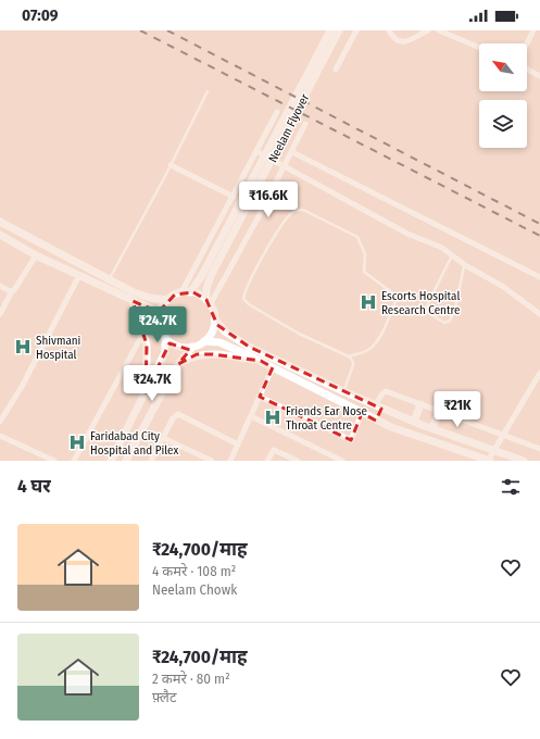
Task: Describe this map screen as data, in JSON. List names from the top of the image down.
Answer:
{
  "streets": {
    "street": ["Neelam Flyover"]
  },
  "places": {
    "hospital": [
      "Escorts Hospital Research Centre",
      "Shivmani Hospital",
      "Friends Ear Nose Throat Centre",
      "Faridabad City Hospital and Pilex"
    ]
  },
  "north": "top left",
  "page": {
    "status": "07:09",
    "price": [
      "₹16.6K",
      "₹24.7K",
      "₹24.7K",
      "₹21K"
    ],
    "heading": "4 घर",
    "list": [
      {
        "name": "₹24,700/माह",
        "note": "4 कमरे · 108 m² · Neelam Chowk"
      },
      {
        "name": "₹24,700/माह",
        "note": "2 कमरे · 80 m² · फ़्लैट"
      }
    ]
  }
}
